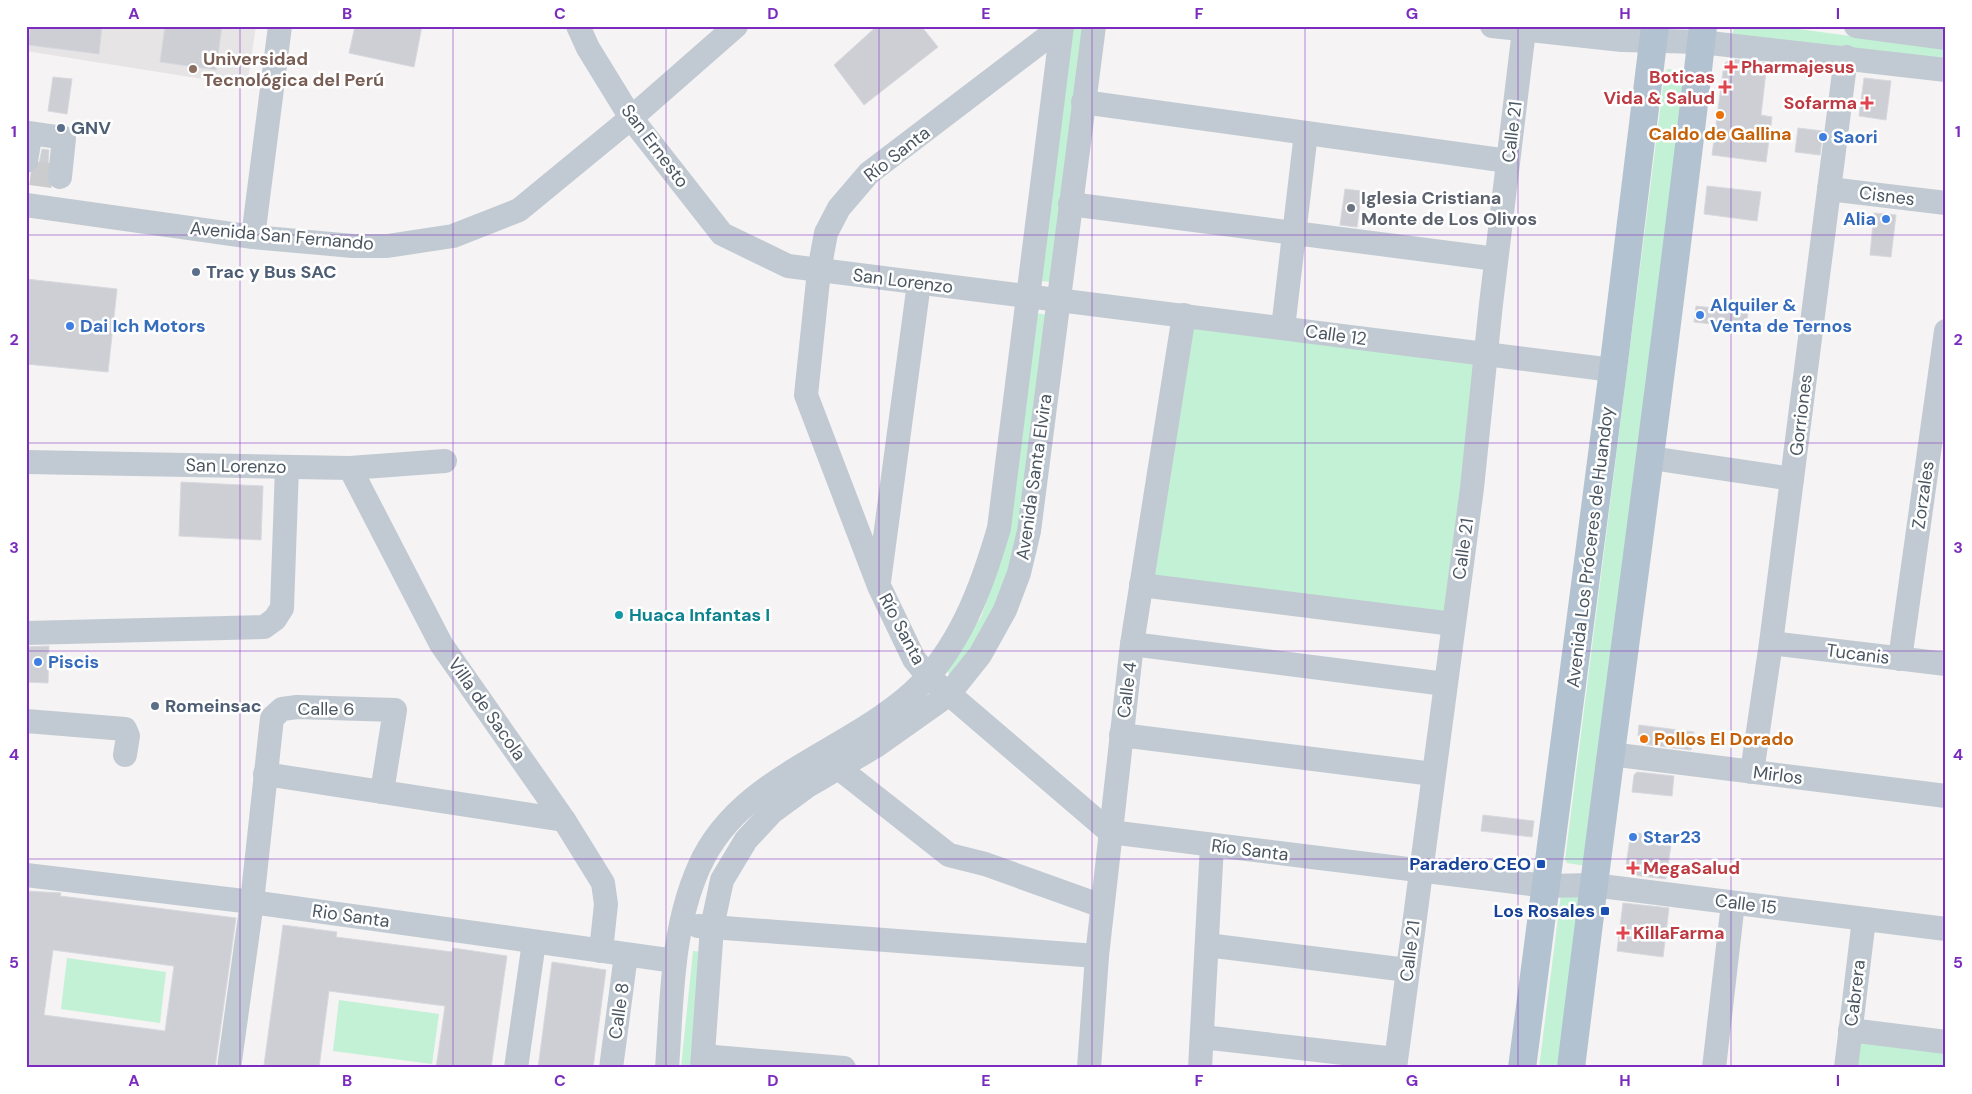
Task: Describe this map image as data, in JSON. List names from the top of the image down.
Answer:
{
  "streets": {
    "main road": ["Avenida Los Próceres de Huandoy"],
    "street": [
      "Calle 21",
      "San Ernesto",
      "Río Santa",
      "Cisnes",
      "Avenida San Fernando",
      "San Lorenzo",
      "Calle 12",
      "Gorriones",
      "Avenida Santa Elvira",
      "Zorzales",
      "Tucanis",
      "Calle 4",
      "Calle 6",
      "Villa de Sacola",
      "Mirlos",
      "Calle 15",
      "Rio Santa",
      "Cabrera",
      "Calle 8"
    ]
  },
  "crossings": [
    ["Calle 21", "Río Santa"],
    ["Calle 21", "Calle 12"],
    ["San Ernesto", "Avenida San Fernando"],
    ["San Ernesto", "San Lorenzo"],
    ["Río Santa", "San Lorenzo"],
    ["Río Santa", "Avenida Santa Elvira"],
    ["Río Santa", "Avenida Los Próceres de Huandoy"],
    ["Río Santa", "Calle 4"],
    ["Río Santa", "Calle 15"],
    ["Cisnes", "Gorriones"],
    ["San Lorenzo", "Calle 12"],
    ["San Lorenzo", "Avenida Santa Elvira"],
    ["San Lorenzo", "Villa de Sacola"],
    ["Calle 12", "Avenida Santa Elvira"],
    ["Calle 12", "Avenida Los Próceres de Huandoy"],
    ["Calle 12", "Calle 4"],
    ["Gorriones", "Tucanis"],
    ["Gorriones", "Mirlos"],
    ["Avenida Santa Elvira", "Rio Santa"],
    ["Zorzales", "Tucanis"],
    ["Avenida Los Próceres de Huandoy", "Calle 15"],
    ["Calle 6", "Rio Santa"],
    ["Villa de Sacola", "Rio Santa"],
    ["Calle 15", "Cabrera"],
    ["Rio Santa", "Calle 8"]
  ],
  "places": {
    "health": [
      "Pharmajesus",
      "Boticas Vida & Salud",
      "Sofarma",
      "MegaSalud",
      "KillaFarma"
    ],
    "other": [
      "Universidad Tecnológica del Perú",
      "Caldo de Gallina",
      "GNV",
      "Saori",
      "Iglesia Cristiana Monte de Los Olivos",
      "Alia",
      "Trac y Bus SAC",
      "Alquiler & Venta de Ternos",
      "Dai Ich Motors",
      "Huaca Infantas I",
      "Piscis",
      "Romeinsac",
      "Pollos El Dorado",
      "Star23"
    ],
    "transit": ["Paradero CEO", "Los Rosales"]
  },
  "grid": {
    "columns": [
      "A",
      "B",
      "C",
      "D",
      "E",
      "F",
      "G",
      "H",
      "I"
    ],
    "rows": [
      "1",
      "2",
      "3",
      "4",
      "5"
    ]
  }
}
